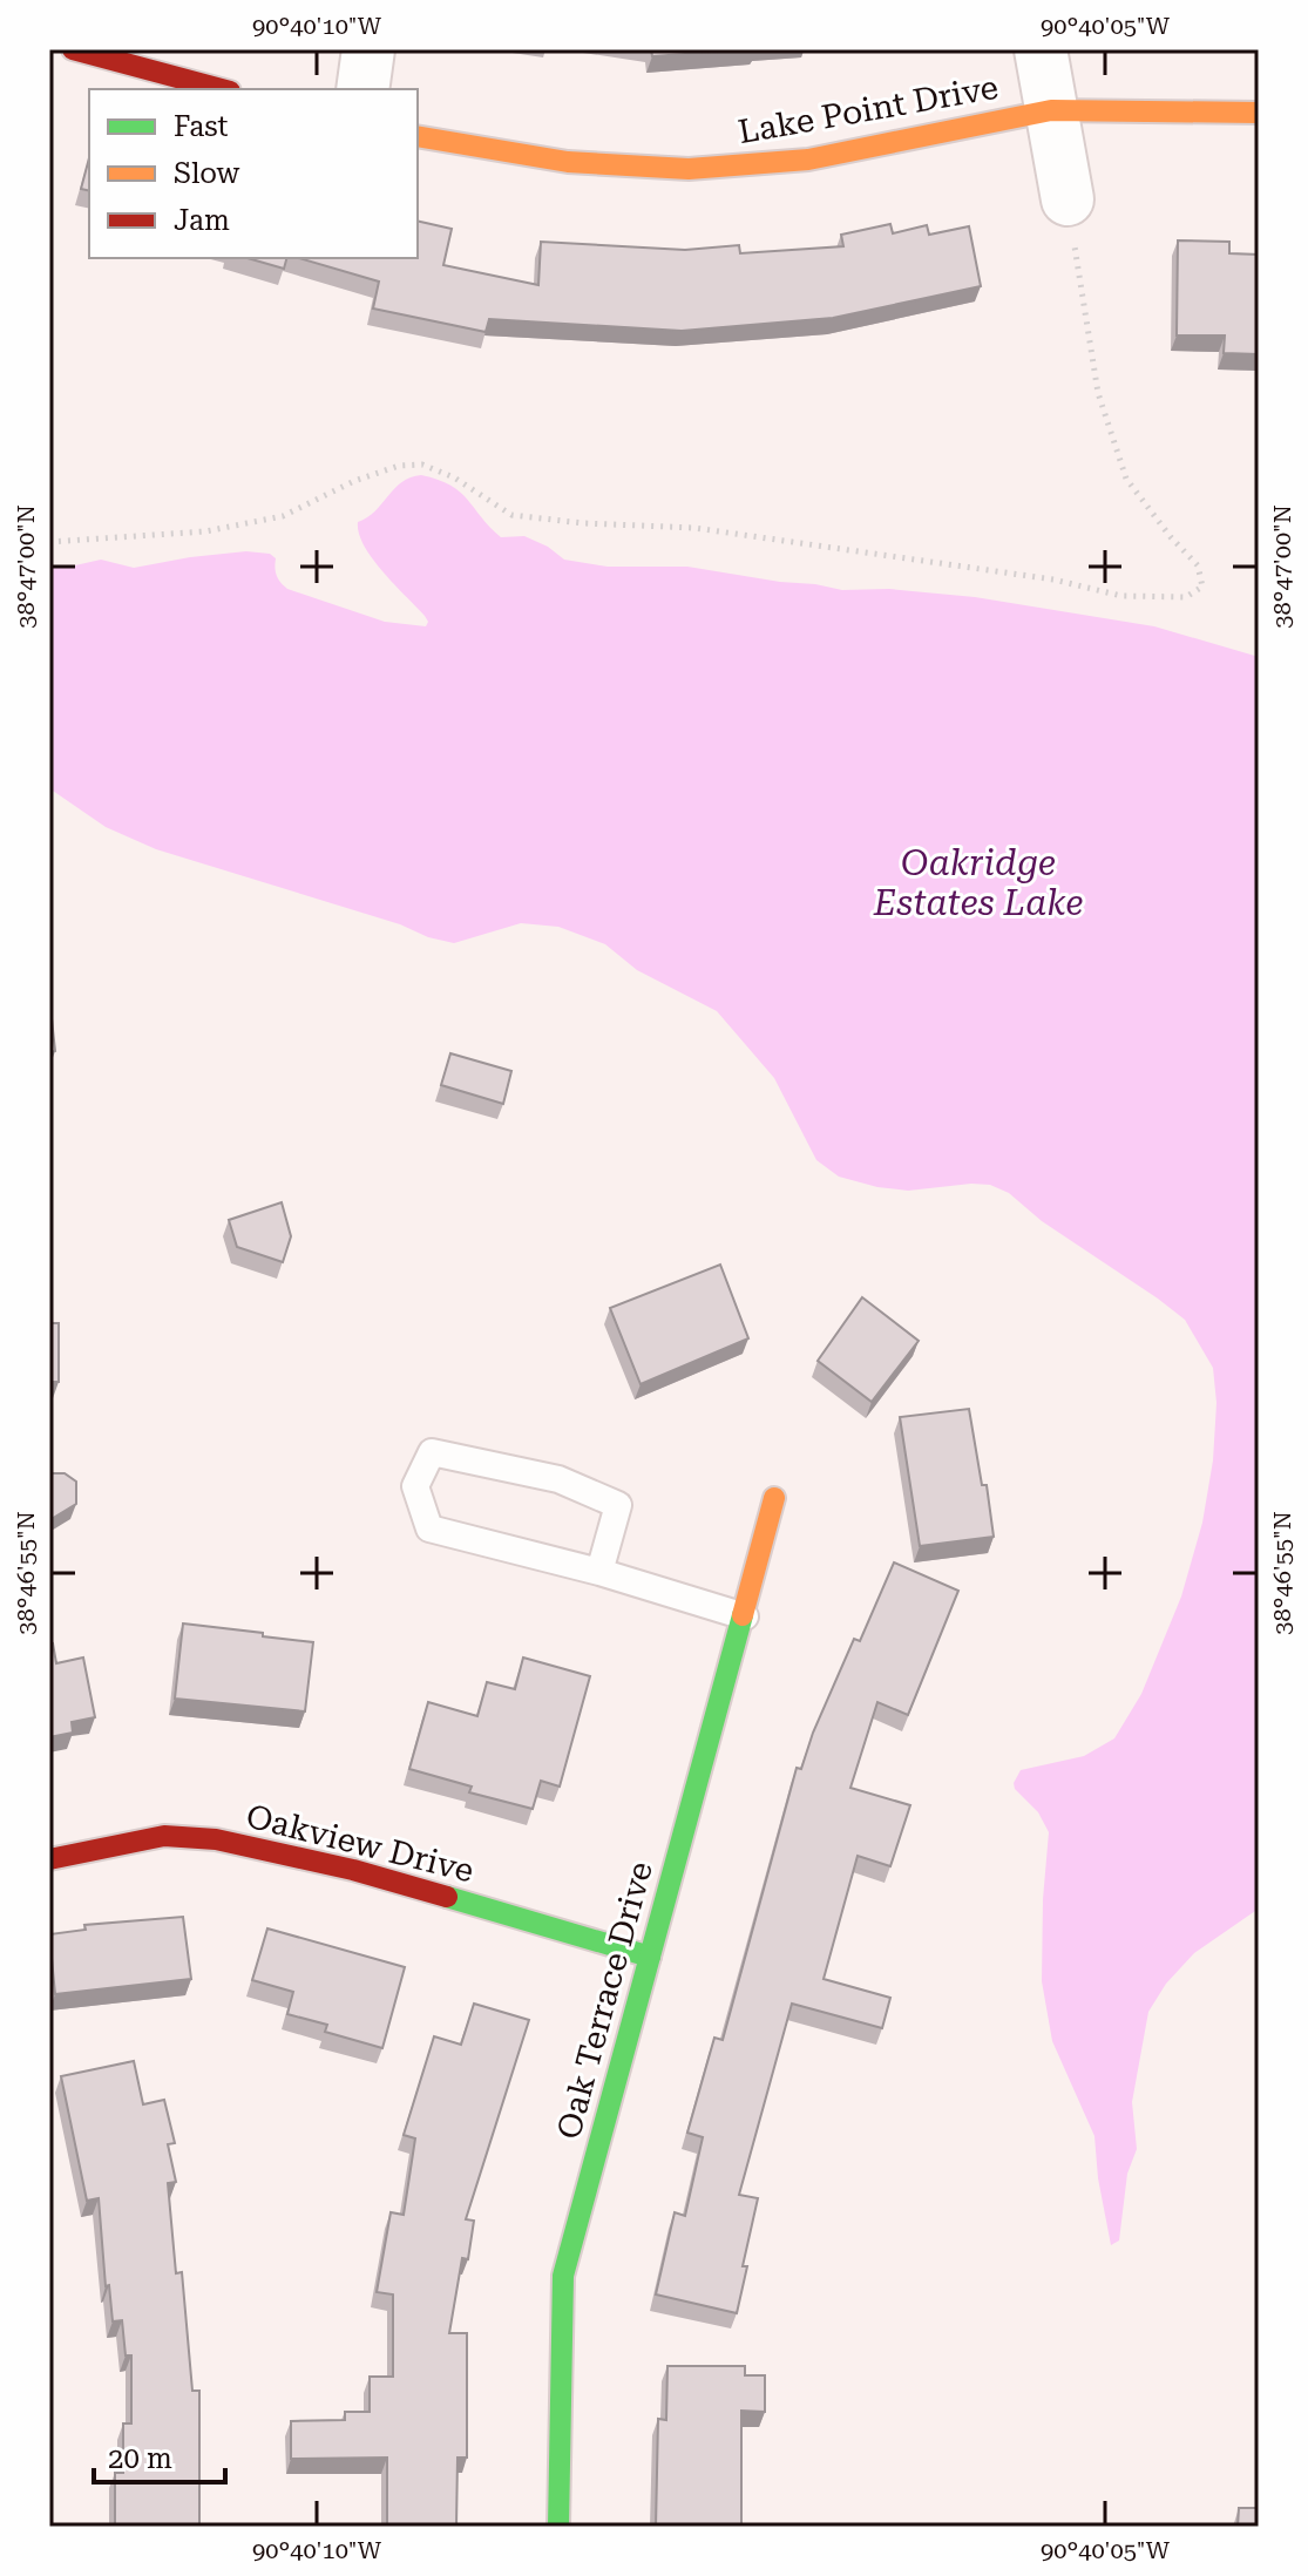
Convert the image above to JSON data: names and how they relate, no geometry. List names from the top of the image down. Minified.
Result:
{"streets":{"street":["Lake Point Drive","Oakview Drive","Oak Terrace Drive"]},"crossings":[["Oakview Drive","Oak Terrace Drive"]],"water":["Oakridge Estates Lake"],"legend":["Fast","Slow","Jam"],"scale_bar":"20 m","coordinates":["90°40'10\"W","90°40'05\"W","38°47'00\"N","38°46'55\"N"]}
